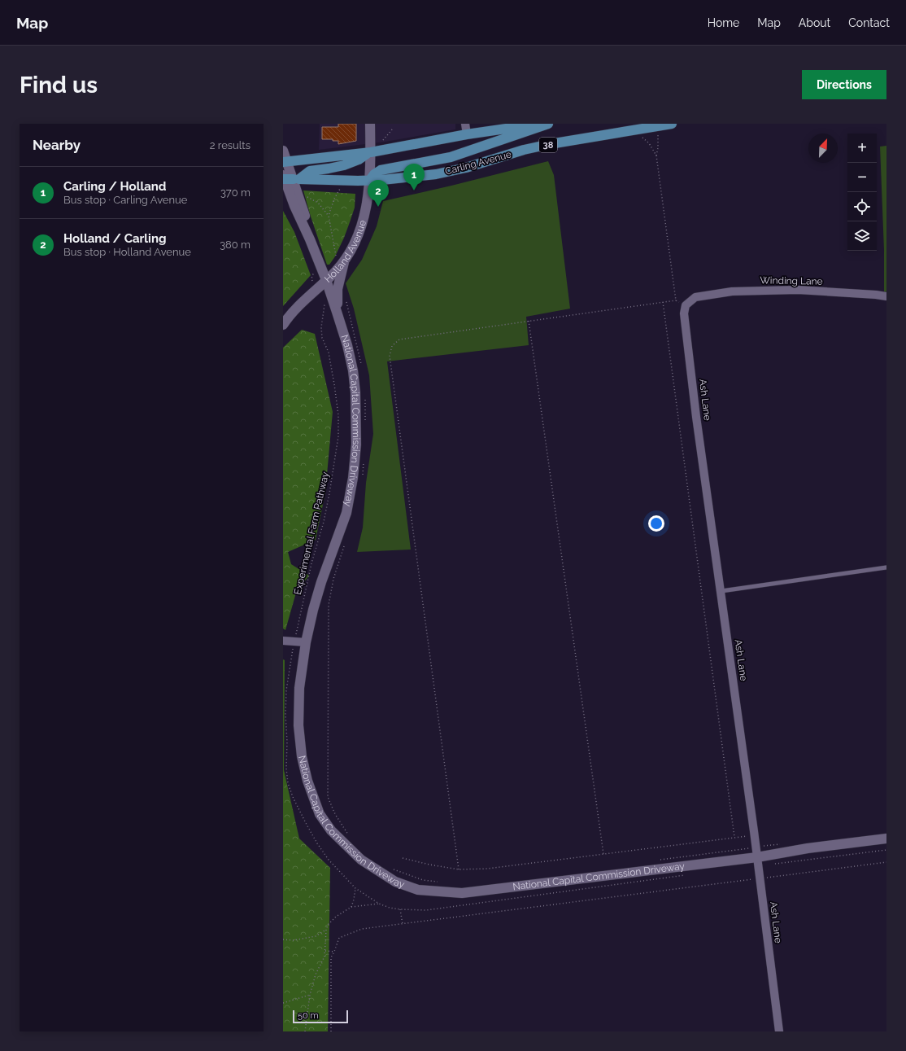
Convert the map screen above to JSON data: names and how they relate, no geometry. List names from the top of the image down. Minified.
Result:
{"streets":{"main road":["38","Carling Avenue"],"street":["Holland Avenue","Winding Lane","Ash Lane","National Capital Commission Driveway"],"path":["Experimental Farm Pathway"]},"crossings":[["38","Holland Avenue"],["38","National Capital Commission Driveway"],["Carling Avenue","Holland Avenue"],["Carling Avenue","National Capital Commission Driveway"],["Holland Avenue","National Capital Commission Driveway"],["Winding Lane","Ash Lane"],["Ash Lane","National Capital Commission Driveway"]],"scale_bar":"50 m","north":"top right","page":{"header":"Map","nav":["Home","Map","About","Contact"],"buttons":"Directions","title":"Find us","heading":["Nearby","2 results"],"map_buttons":["+","−"],"pins":["1","2"],"list":[{"mark":"1","name":"Carling / Holland","note":"Bus stop · Carling Avenue","value":"370 m"},{"mark":"2","name":"Holland / Carling","note":"Bus stop · Holland Avenue","value":"380 m"}],"scale":"50 m"}}
